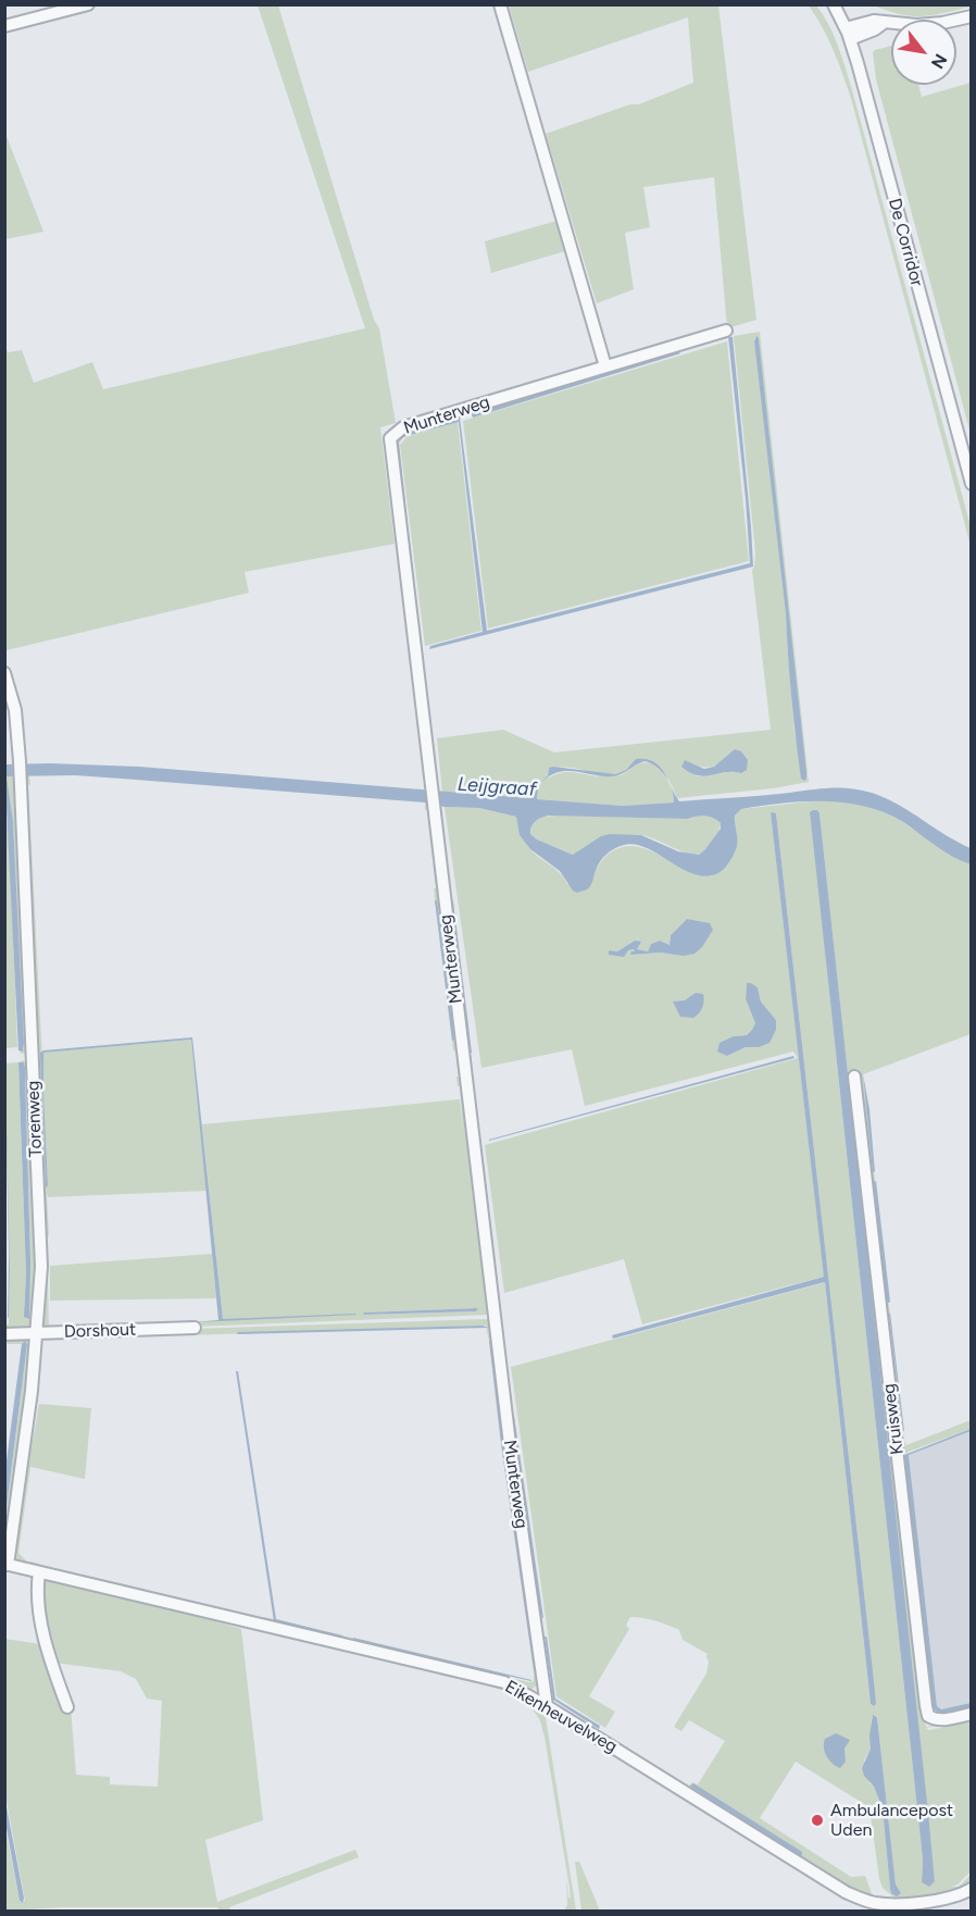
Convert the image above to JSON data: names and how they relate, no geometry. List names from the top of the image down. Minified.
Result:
{"streets":{"street":["De Corridor","Munterweg","Torenweg","Dorshout","Kruisweg","Eikenheuvelweg"]},"crossings":[["Munterweg","Eikenheuvelweg"],["Torenweg","Dorshout"],["Torenweg","Eikenheuvelweg"]],"water":["Leijgraaf"],"places":["Ambulancepost Uden"],"north":"bottom right"}
